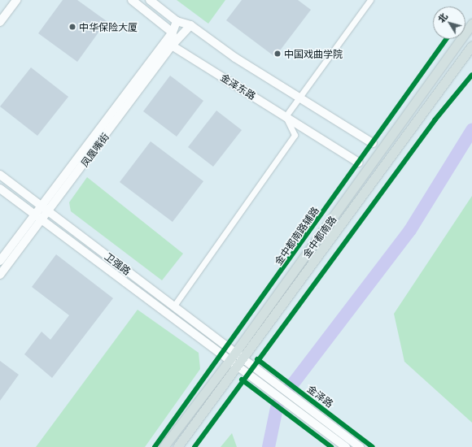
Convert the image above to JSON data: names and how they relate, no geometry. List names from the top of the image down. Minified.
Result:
{"streets":{"main road":["金中都南路"],"street":["金泽东路","凤凰嘴街","卫强路","金泽路"],"cycle path":["金中都南路辅路"]},"crossings":[["金泽东路","凤凰嘴街"],["凤凰嘴街","卫强路"],["金中都南路","卫强路"],["金中都南路","金泽路"],["卫强路","金泽路"]],"places":["中华保险大厦","中国戏曲学院"],"north":"top left"}
